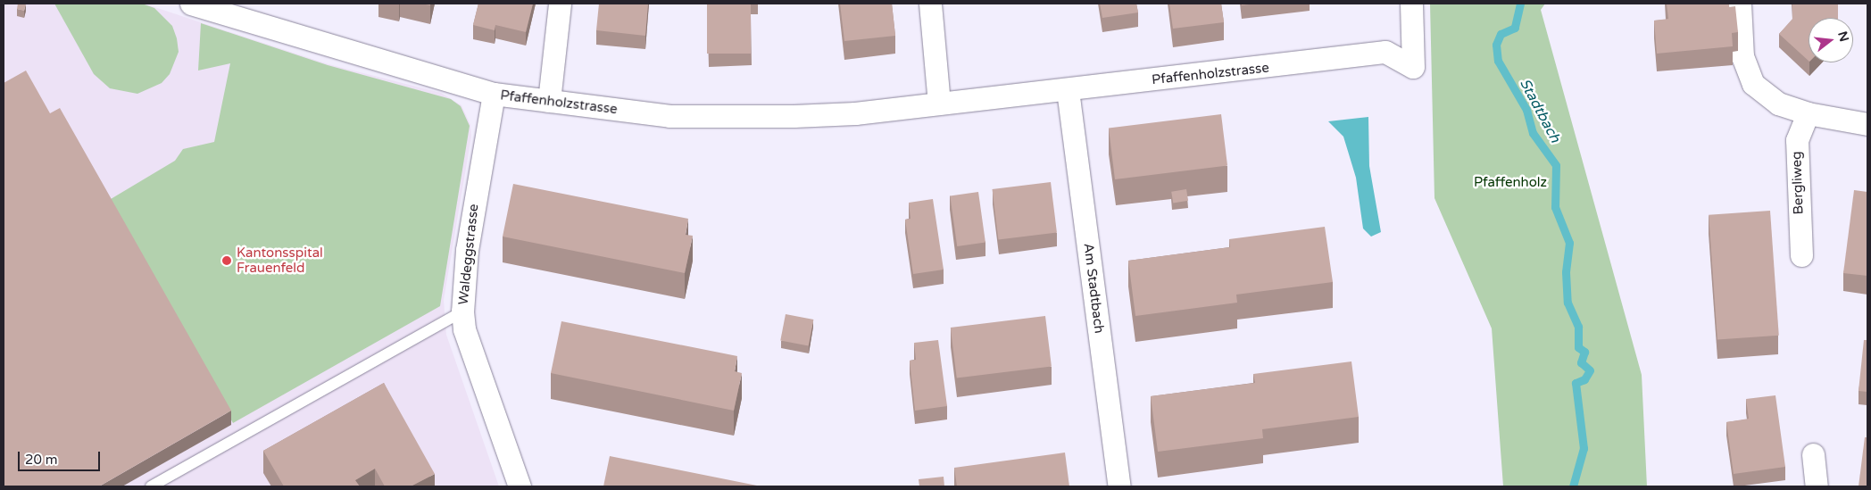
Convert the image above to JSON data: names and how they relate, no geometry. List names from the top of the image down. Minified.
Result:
{"streets":{"street":["Pfaffenholzstrasse","Bergliweg","Waldeggstrasse","Am Stadtbach"]},"crossings":[["Pfaffenholzstrasse","Waldeggstrasse"],["Pfaffenholzstrasse","Am Stadtbach"]],"water":["Stadtbach"],"parks":["Pfaffenholz"],"places":["Kantonsspital Frauenfeld"],"scale_bar":"20 m","north":"right"}
